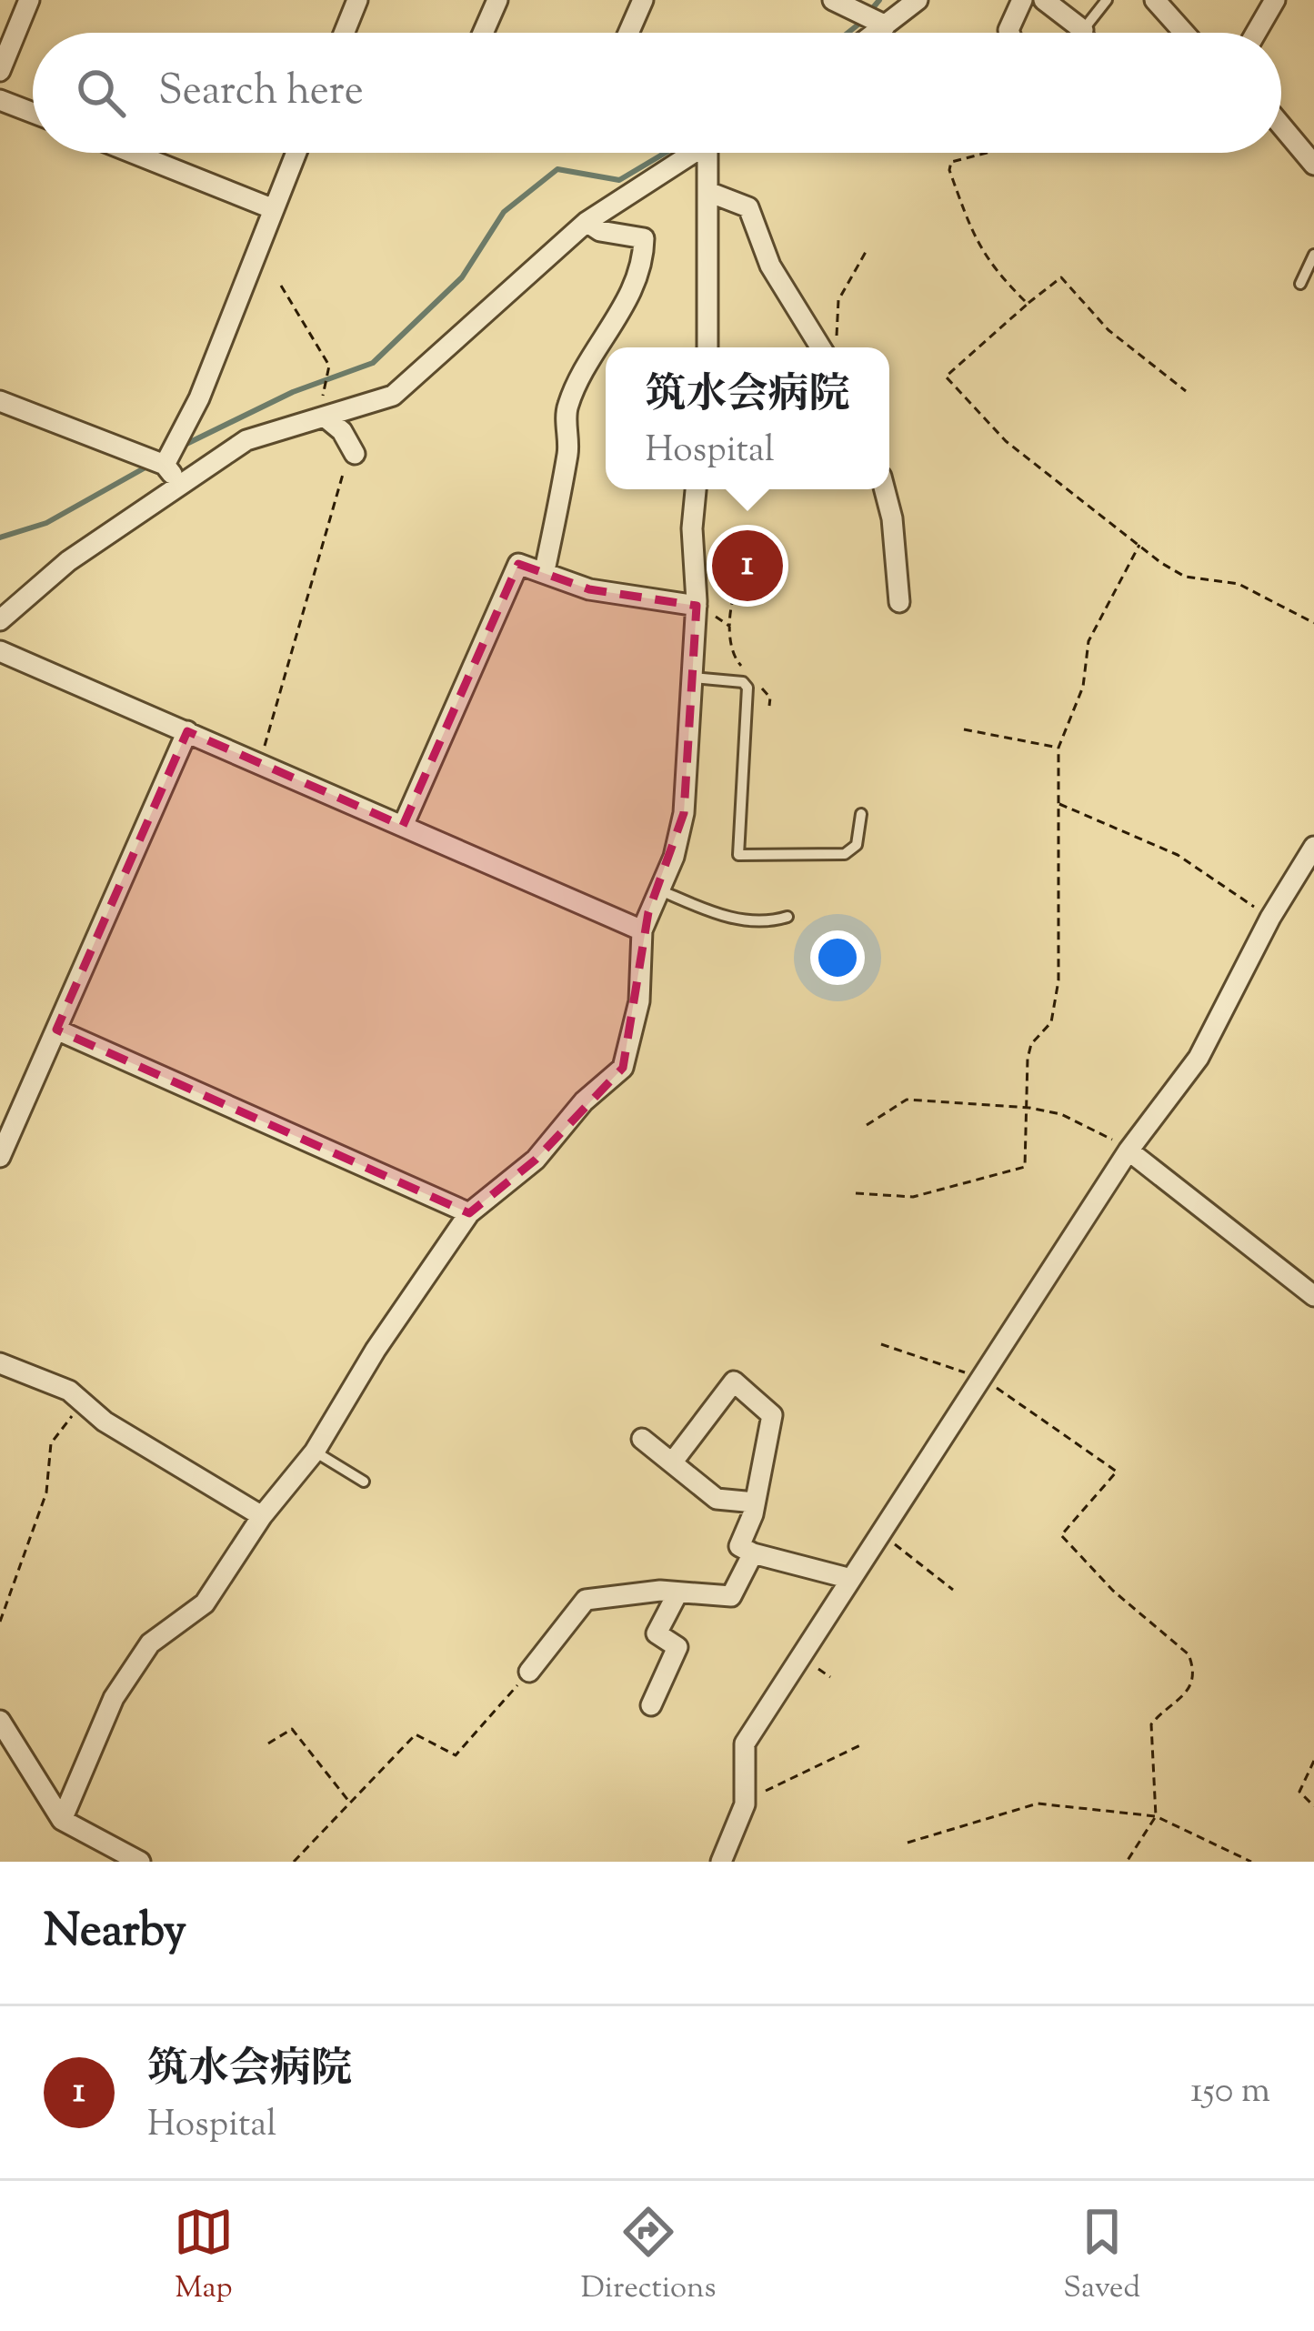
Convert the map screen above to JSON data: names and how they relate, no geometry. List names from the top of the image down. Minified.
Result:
{"page":{"search":"Search here","popup":["筑水会病院","Hospital"],"pins":"1","heading":"Nearby","list":[{"mark":"1","name":"筑水会病院","note":"Hospital","value":"150 m"}],"nav":["Map","Directions","Saved"]}}
